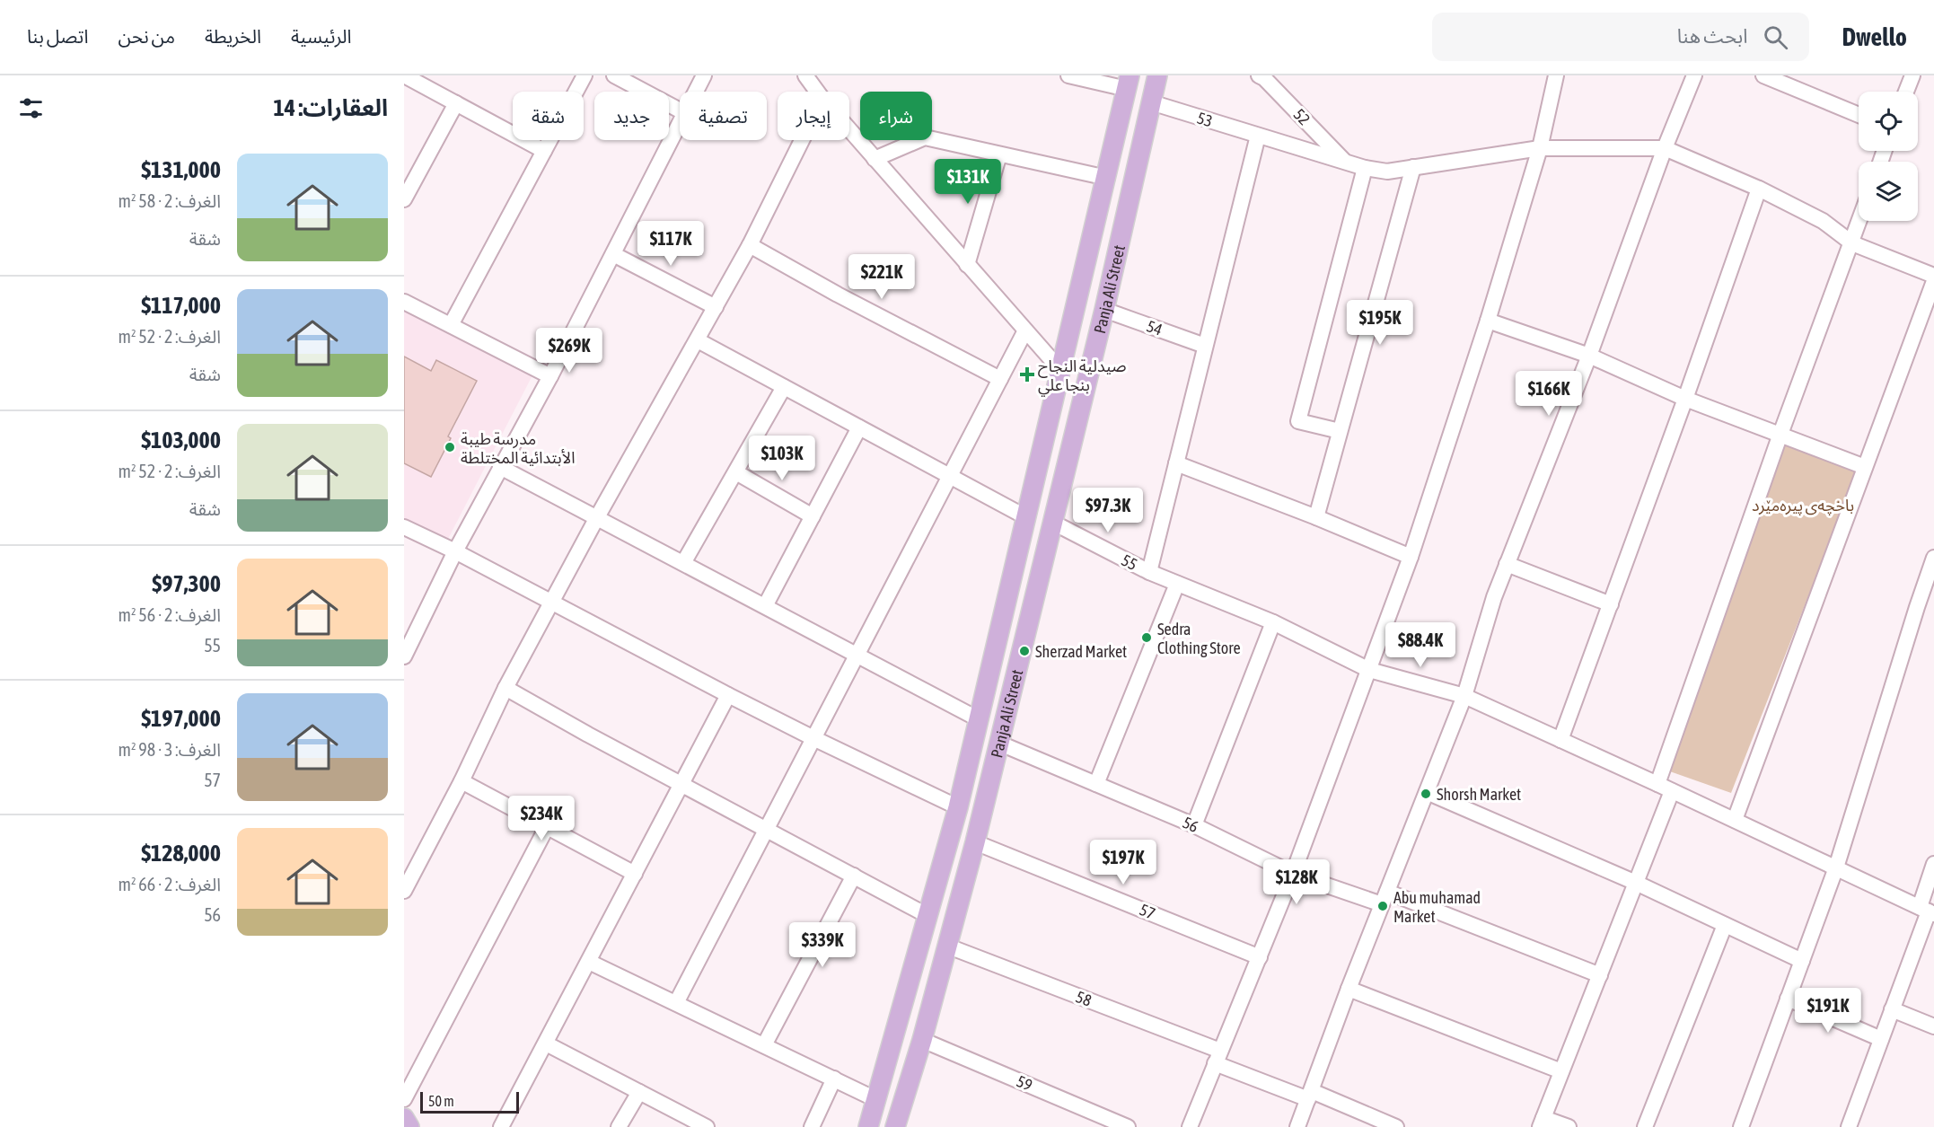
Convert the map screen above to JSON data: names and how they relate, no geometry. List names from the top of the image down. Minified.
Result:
{"streets":{"main road":["Panja Ali Street"],"street":["52","53","54","55","56","57","58","59"]},"crossings":[["52","53"],["53","Panja Ali Street"],["Panja Ali Street","54"],["Panja Ali Street","55"],["Panja Ali Street","56"],["Panja Ali Street","57"],["Panja Ali Street","58"],["Panja Ali Street","59"]],"parks":["باخچەی پیرەمێرد"],"places":{"health":["صيدلية النجاح بنجا علي"],"other":["مدرسة طيبة الأبتدائية المختلطة","Sedra Clothing Store","Sherzad Market","Shorsh Market","Abu muhamad Market"]},"scale_bar":"50 m","page":{"header":"Dwello","search":"ابحث هنا","nav":["الرئيسية","الخريطة","من نحن","اتصل بنا"],"heading":"العقارات: 14","chip":["شراء","إيجار","تصفية","جديد","شقة"],"list":[{"name":"$131,000","note":"الغرف: 2 · 58 m² · شقة"},{"name":"$117,000","note":"الغرف: 2 · 52 m² · شقة"},{"name":"$103,000","note":"الغرف: 2 · 52 m² · شقة"},{"name":"$97,300","note":"الغرف: 2 · 56 m² · 55"},{"name":"$197,000","note":"الغرف: 3 · 98 m² · 57"},{"name":"$128,000","note":"الغرف: 2 · 66 m² · 56"}],"price":["$131K","$117K","$221K","$195K","$269K","$166K","$103K","$97.3K","$88.4K","$234K","$197K","$128K","$339K","$191K"],"scale":"50 m"}}
